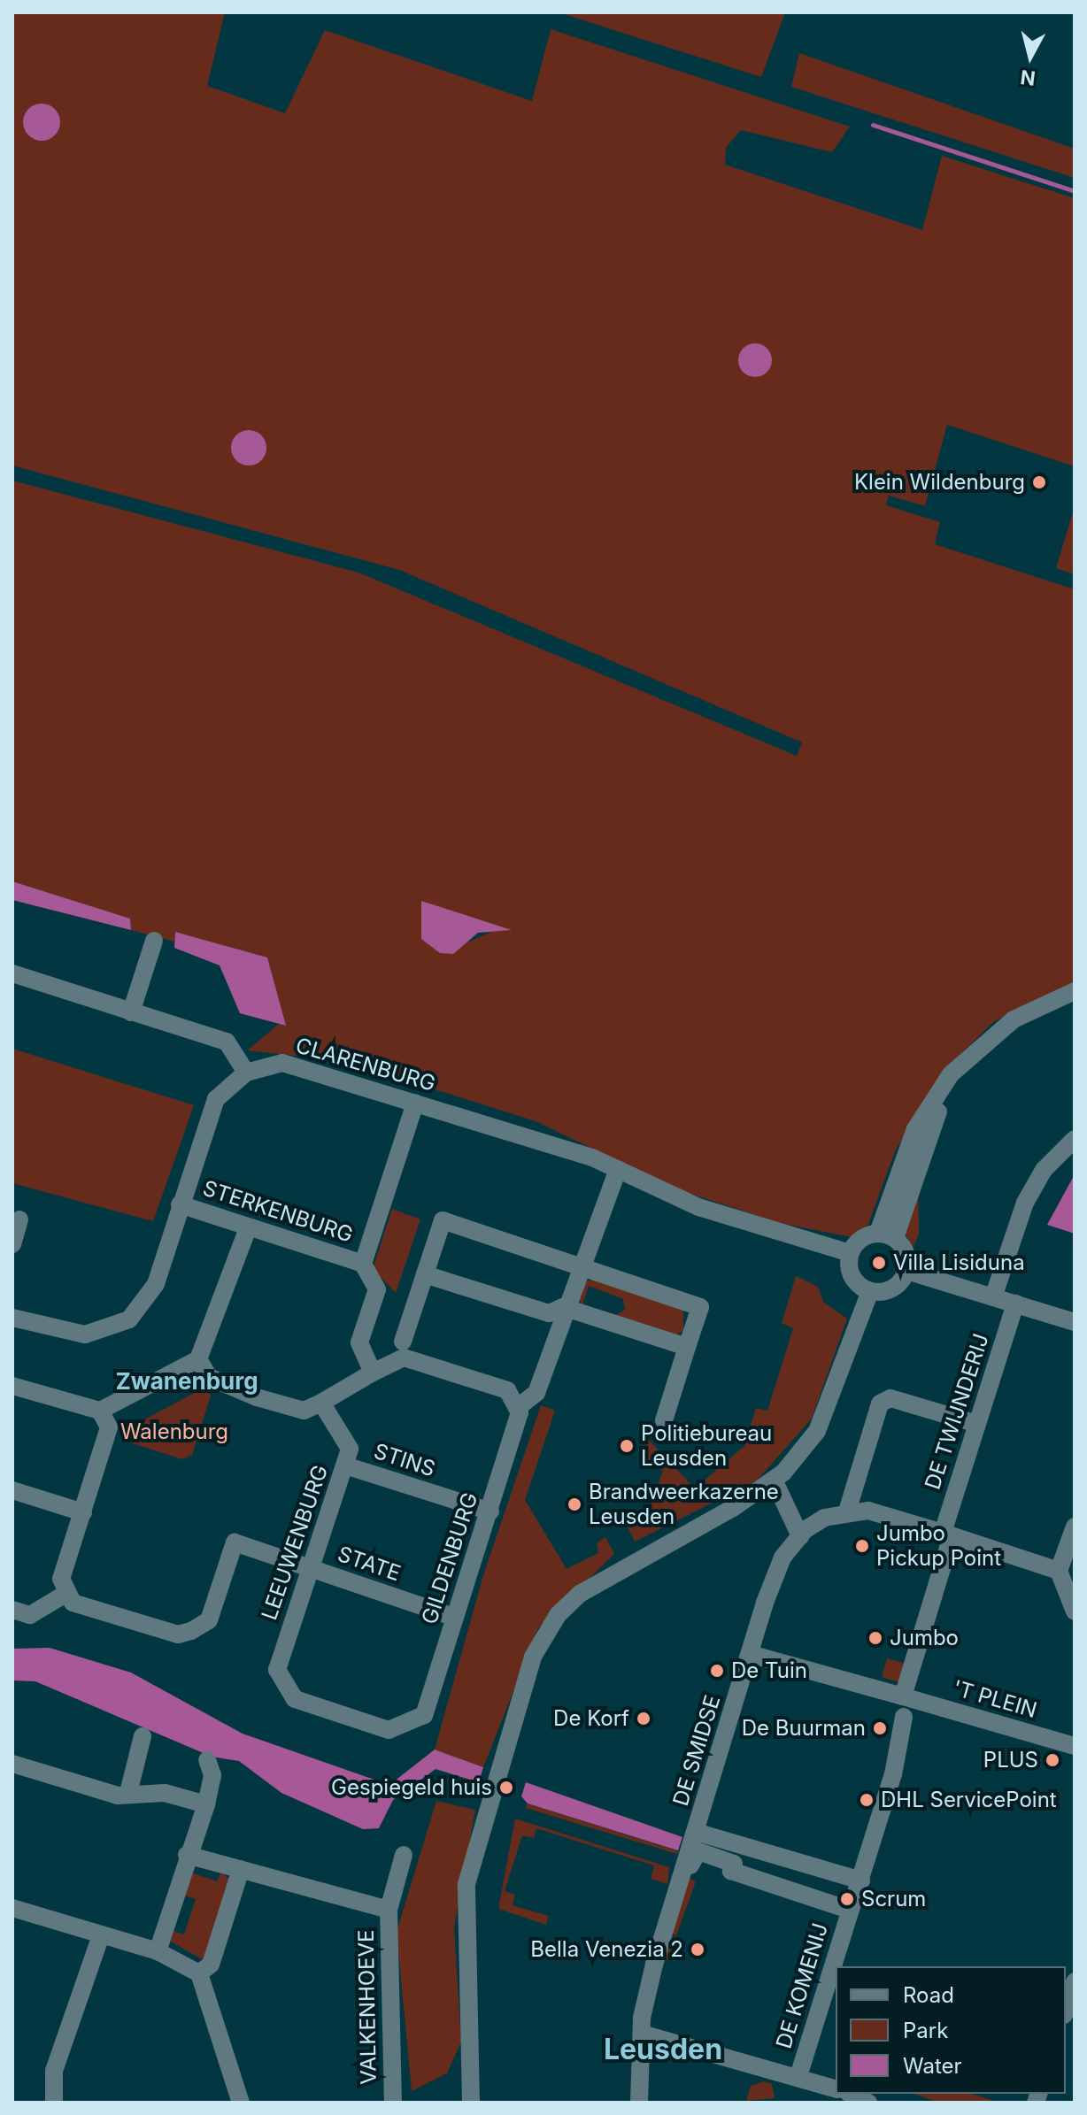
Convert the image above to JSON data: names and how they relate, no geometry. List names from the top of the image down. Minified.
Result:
{"streets":{"street":["CLARENBURG","STERKENBURG","DE TWIJNDERIJ","STINS","LEEUWENBURG","GILDENBURG","STATE","'T PLEIN","DE SMIDSE","DE KOMENIJ","VALKENHOEVE"]},"crossings":[["CLARENBURG","STERKENBURG"],["DE TWIJNDERIJ","DE SMIDSE"],["STINS","LEEUWENBURG"],["STINS","GILDENBURG"],["LEEUWENBURG","GILDENBURG"],["LEEUWENBURG","STATE"],["GILDENBURG","STATE"],["'T PLEIN","DE SMIDSE"]],"districts":["Zwanenburg","Leusden"],"parks":["Walenburg"],"places":["Klein Wildenburg","Villa Lisiduna","Politiebureau Leusden","Brandweerkazerne Leusden","Jumbo Pickup Point","Jumbo","De Tuin","De Korf","De Buurman","PLUS","Gespiegeld huis","DHL ServicePoint","Scrum","Bella Venezia 2"],"legend":["Road","Park","Water"],"north":"bottom"}
